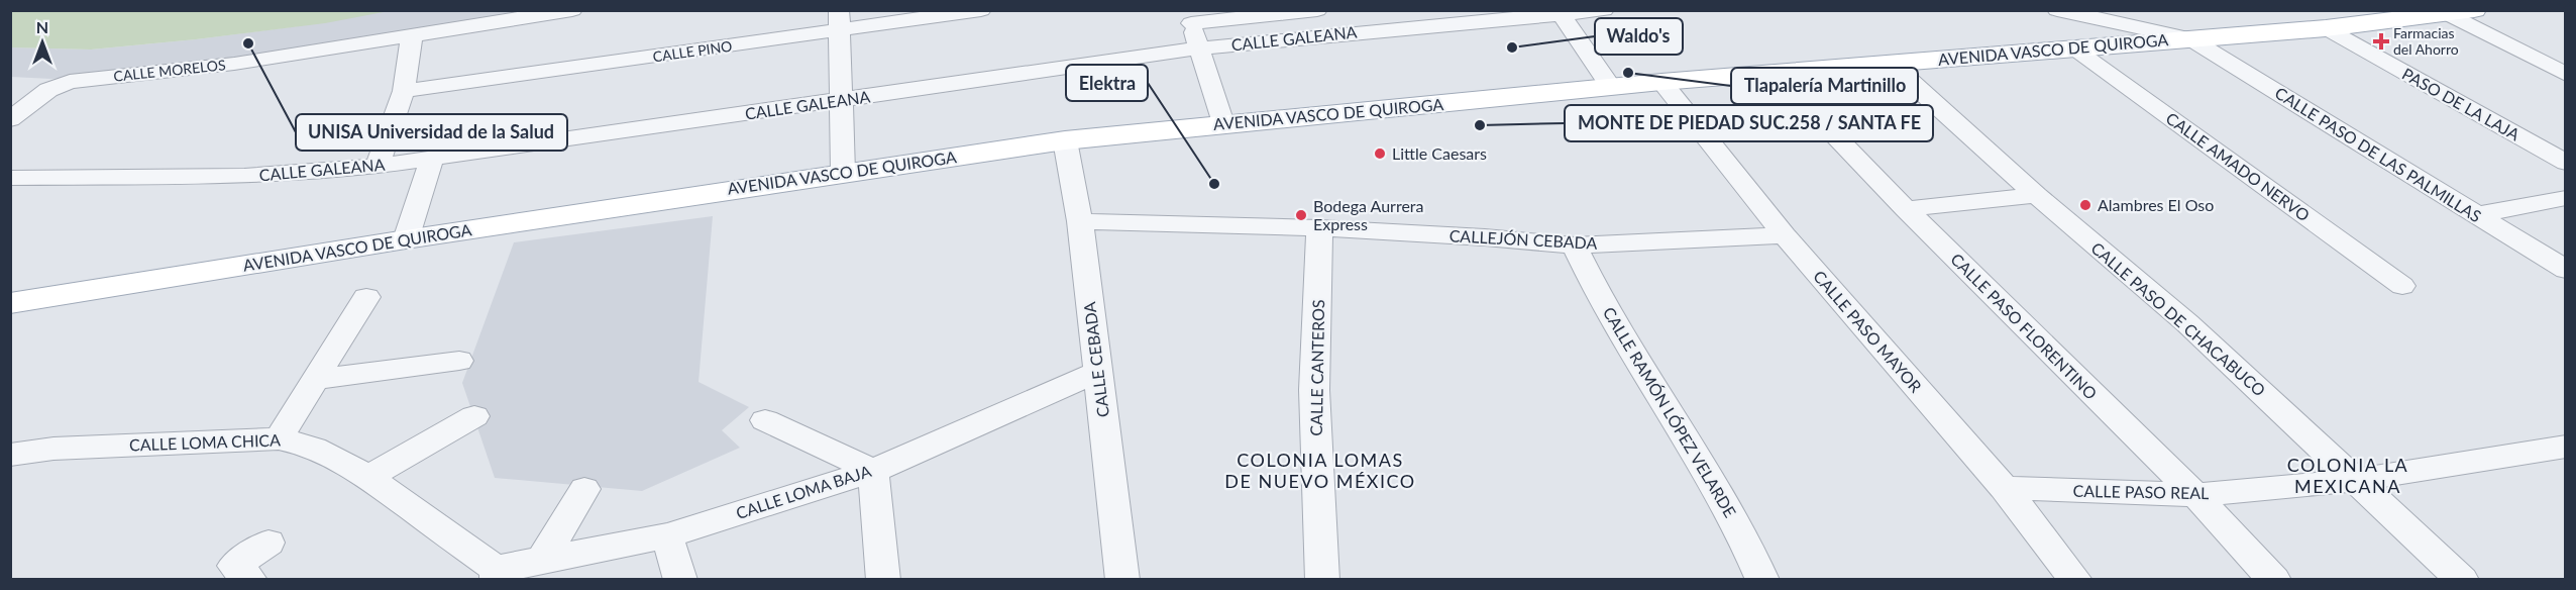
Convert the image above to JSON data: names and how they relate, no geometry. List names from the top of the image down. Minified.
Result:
{"streets":{"main road":["AVENIDA VASCO DE QUIROGA"],"street":["CALLE GALEANA","CALLE PINO","CALLE MORELOS","PASO DE LA LAJA","CALLE PASO DE LAS PALMILLAS","CALLE AMADO NERVO","CALLEJÓN CEBADA","CALLE PASO DE CHACABUCO","CALLE PASO FLORENTINO","CALLE PASO MAYOR","CALLE CEBADA","CALLE CANTEROS","CALLE RAMÓN LÓPEZ VELARDE","CALLE LOMA CHICA","CALLE LOMA BAJA","CALLE PASO REAL"]},"crossings":[["AVENIDA VASCO DE QUIROGA","PASO DE LA LAJA"],["AVENIDA VASCO DE QUIROGA","CALLE PASO DE LAS PALMILLAS"],["AVENIDA VASCO DE QUIROGA","CALLE AMADO NERVO"],["AVENIDA VASCO DE QUIROGA","CALLE PASO DE CHACABUCO"],["AVENIDA VASCO DE QUIROGA","CALLE PASO FLORENTINO"],["AVENIDA VASCO DE QUIROGA","CALLE PASO MAYOR"],["AVENIDA VASCO DE QUIROGA","CALLE CEBADA"],["CALLEJÓN CEBADA","CALLE PASO MAYOR"],["CALLEJÓN CEBADA","CALLE CEBADA"],["CALLEJÓN CEBADA","CALLE CANTEROS"],["CALLEJÓN CEBADA","CALLE RAMÓN LÓPEZ VELARDE"],["CALLE PASO DE CHACABUCO","CALLE PASO REAL"],["CALLE PASO FLORENTINO","CALLE PASO REAL"],["CALLE PASO MAYOR","CALLE PASO REAL"],["CALLE CEBADA","CALLE LOMA BAJA"],["CALLE LOMA CHICA","CALLE LOMA BAJA"]],"districts":["COLONIA LOMAS DE NUEVO MÉXICO","COLONIA LA MEXICANA"],"places":{"health":["Farmacias del Ahorro"],"other":["UNISA Universidad de la Salud","Waldo's","Tlapalería Martinillo","MONTE DE PIEDAD SUC.258 / SANTA FE","Little Caesars","Elektra","Alambres El Oso","Bodega Aurrera Express"]},"north":"top"}
